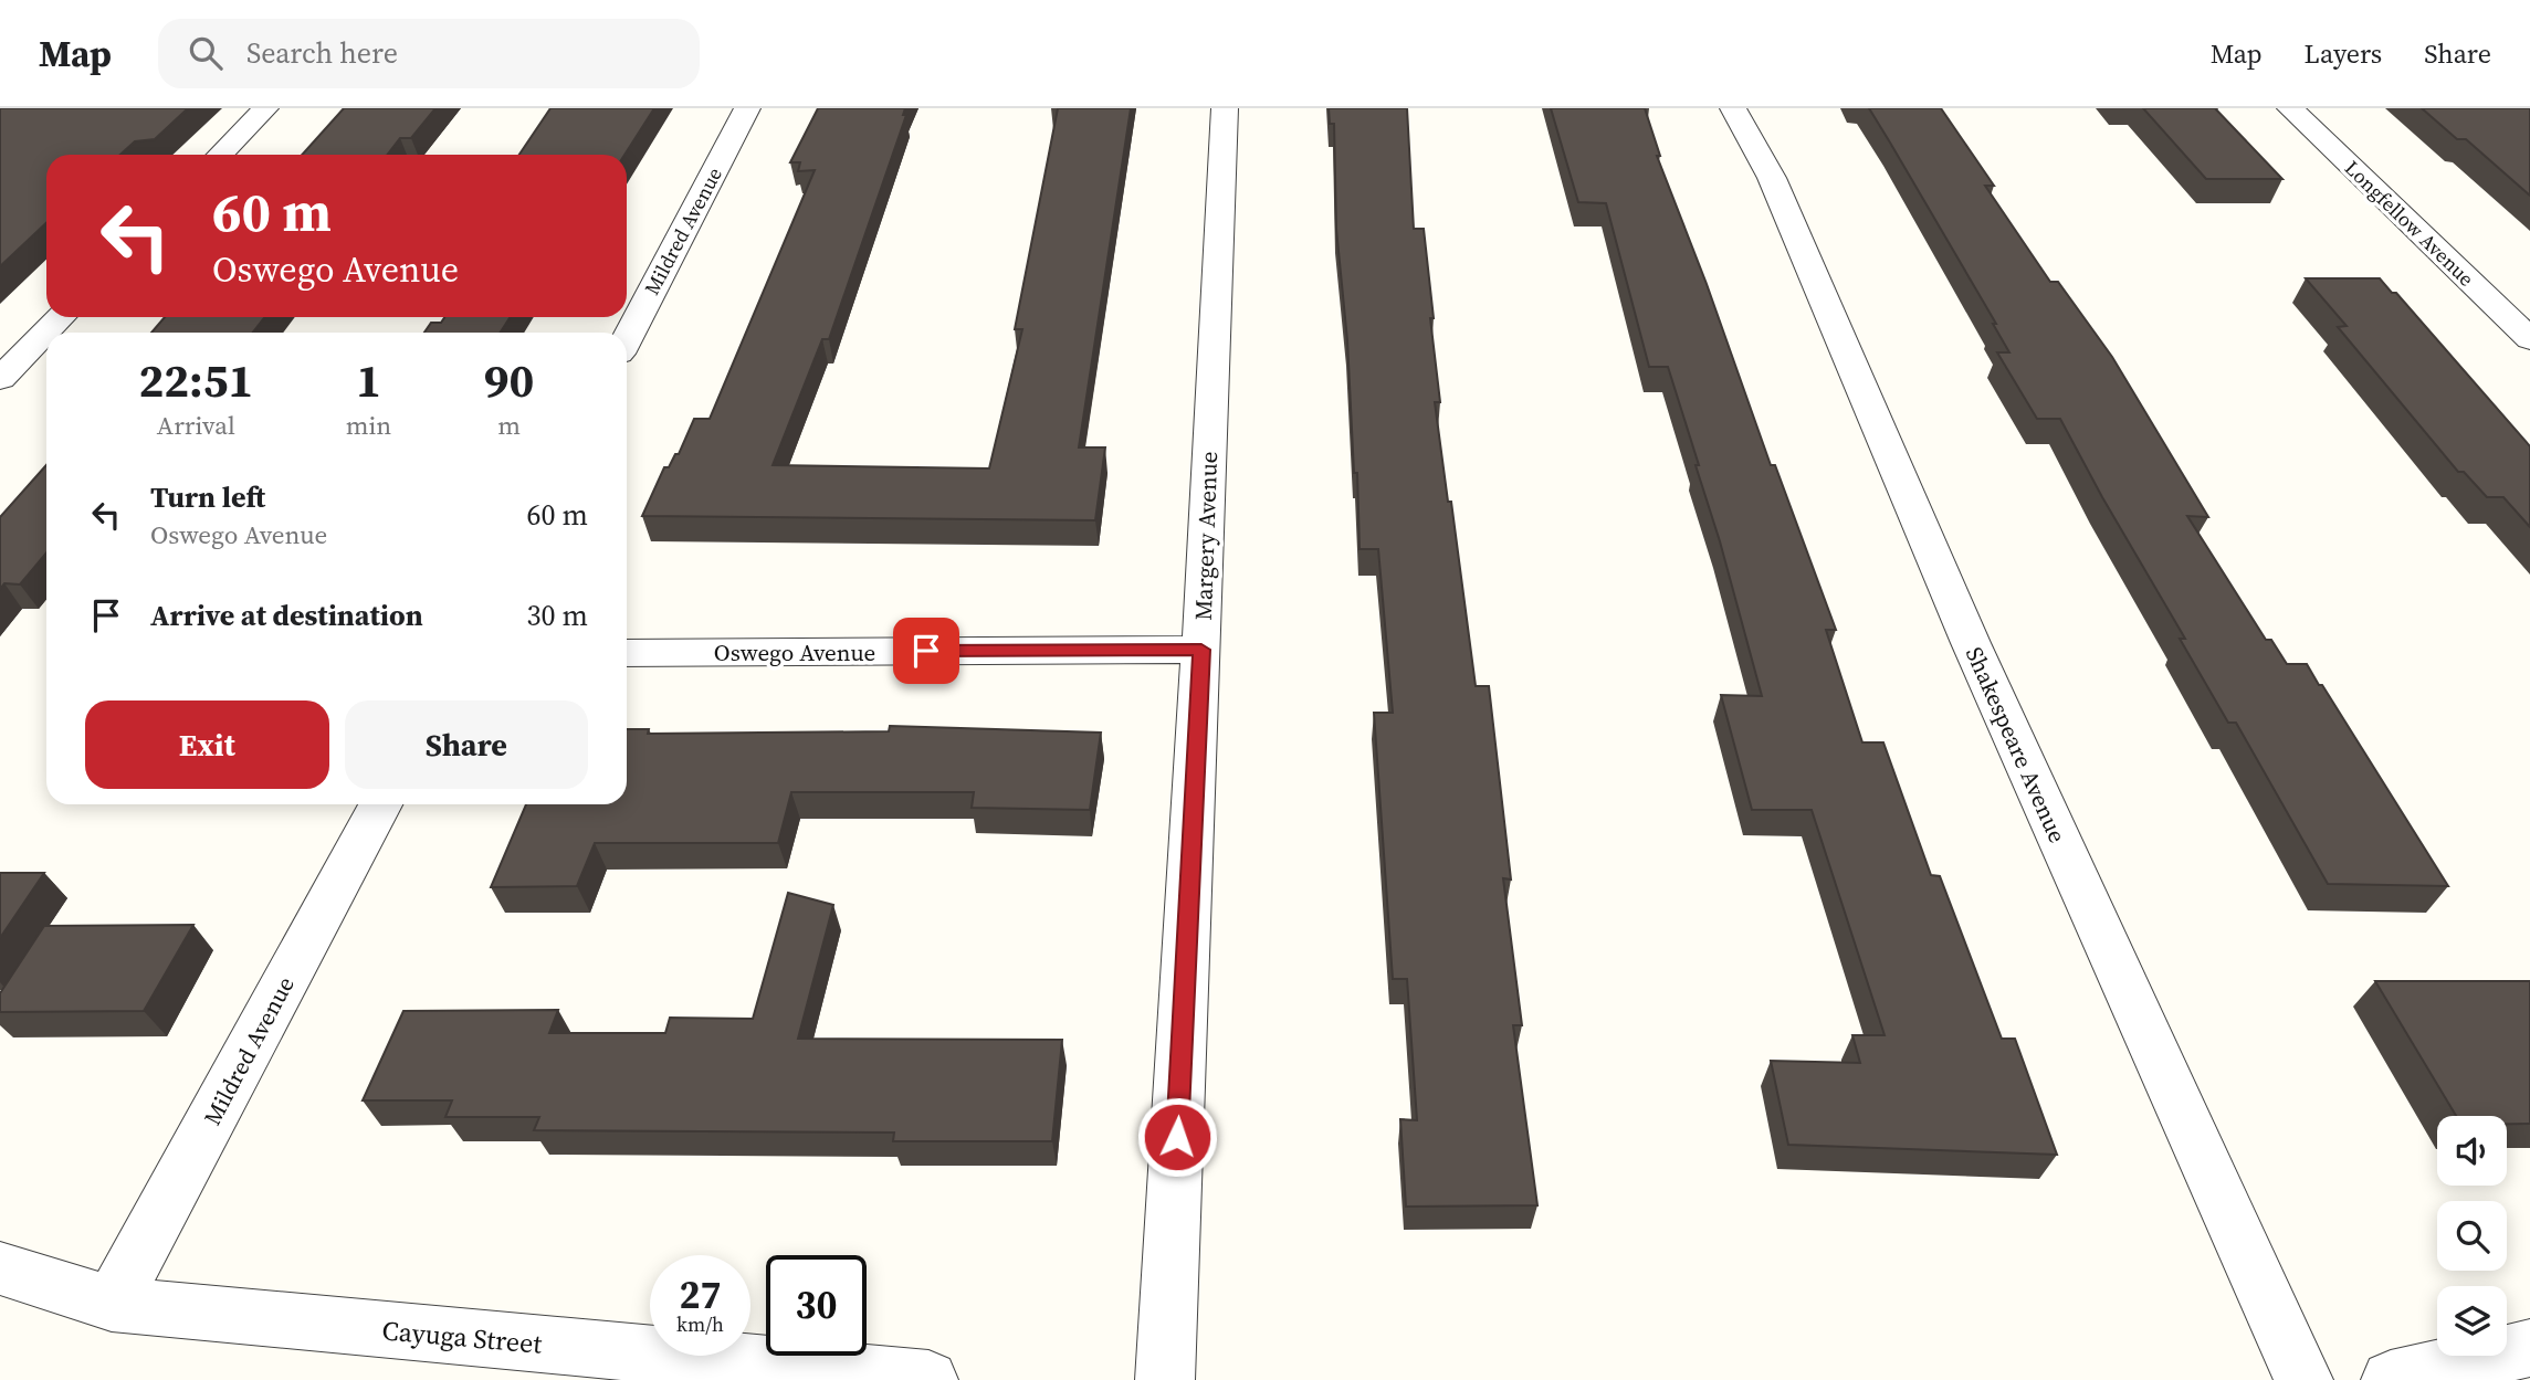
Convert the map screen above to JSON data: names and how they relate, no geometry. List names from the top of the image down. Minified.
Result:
{"streets":{"street":["Longfellow Avenue","Mildred Avenue","Margery Avenue","Oswego Avenue","Shakespeare Avenue","Cayuga Street"]},"crossings":[["Mildred Avenue","Cayuga Street"],["Margery Avenue","Oswego Avenue"]],"page":{"header":"Map","search":"Search here","nav":["Map","Layers","Share"],"turn":["60 m","Oswego Avenue"],"eta":["22:51","Arrival","1","min","90","m"],"list":[{"name":"Turn left","note":"Oswego Avenue","value":"60 m"},{"name":"Arrive at destination","value":"30 m"}],"buttons":["Exit","Share"],"speed":"27 km/h","limit":"30"}}
